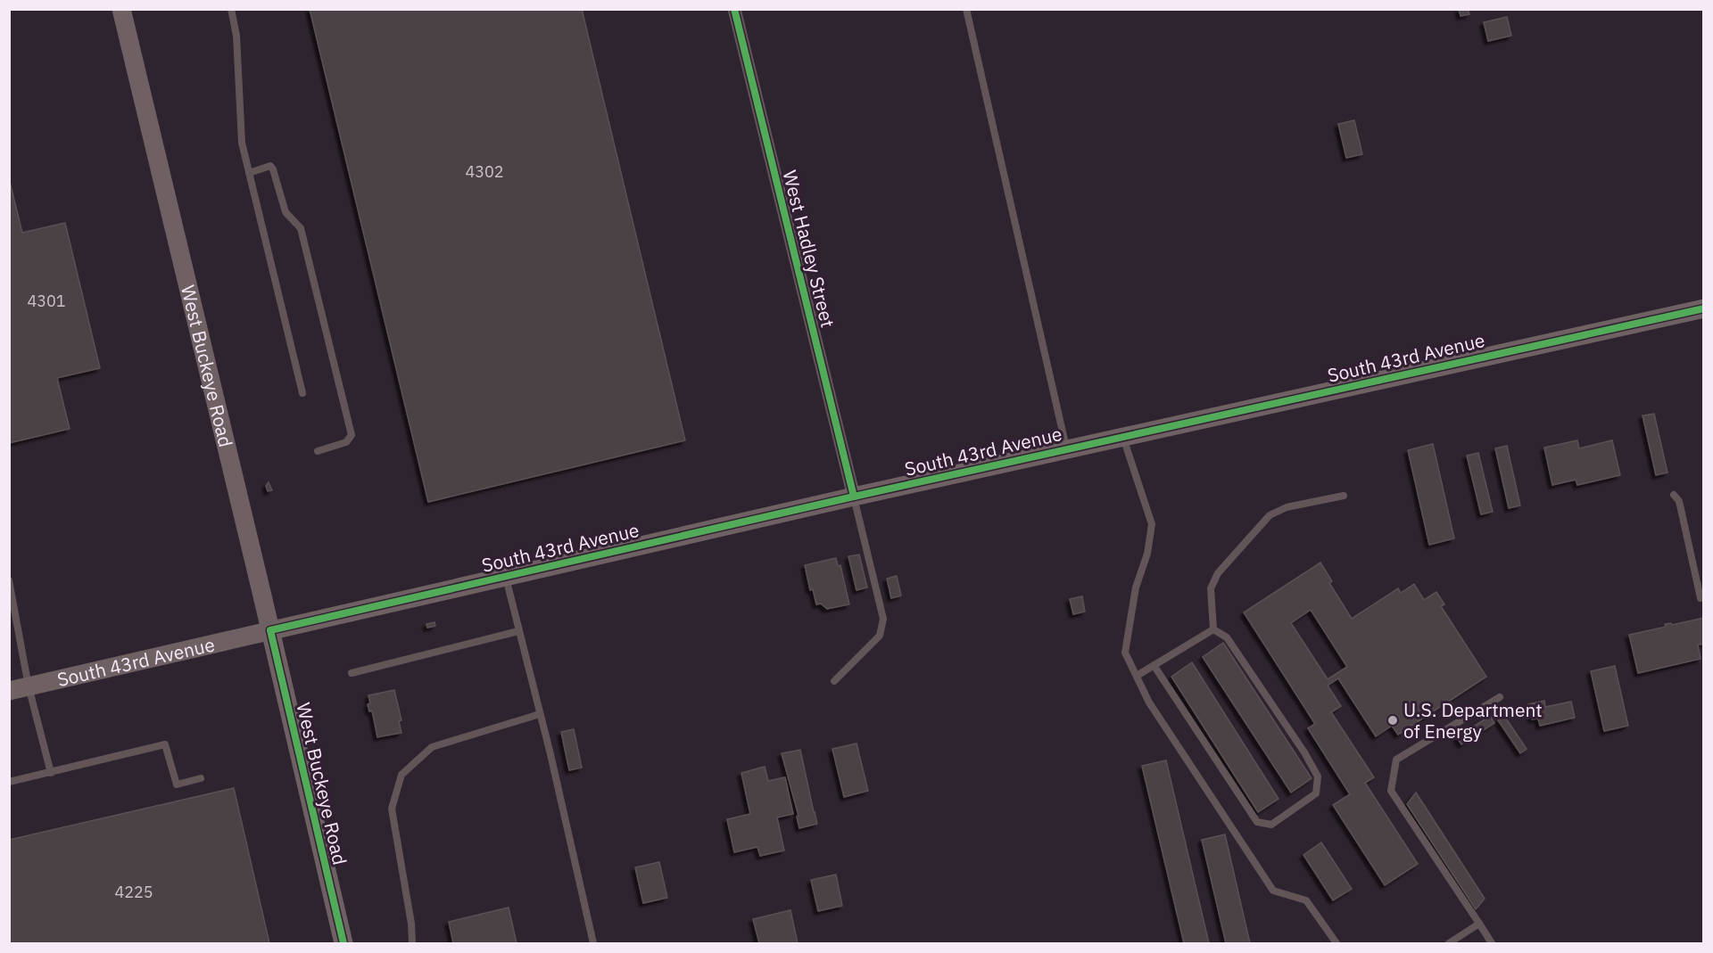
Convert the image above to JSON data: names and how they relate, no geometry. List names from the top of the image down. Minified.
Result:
{"streets":{"main road":["South 43rd Avenue","West Buckeye Road"],"street":["West Hadley Street"]},"crossings":[["West Hadley Street","South 43rd Avenue"],["South 43rd Avenue","West Buckeye Road"]],"places":["U.S. Department of Energy"],"house_numbers":["4302","4301","4225"]}
